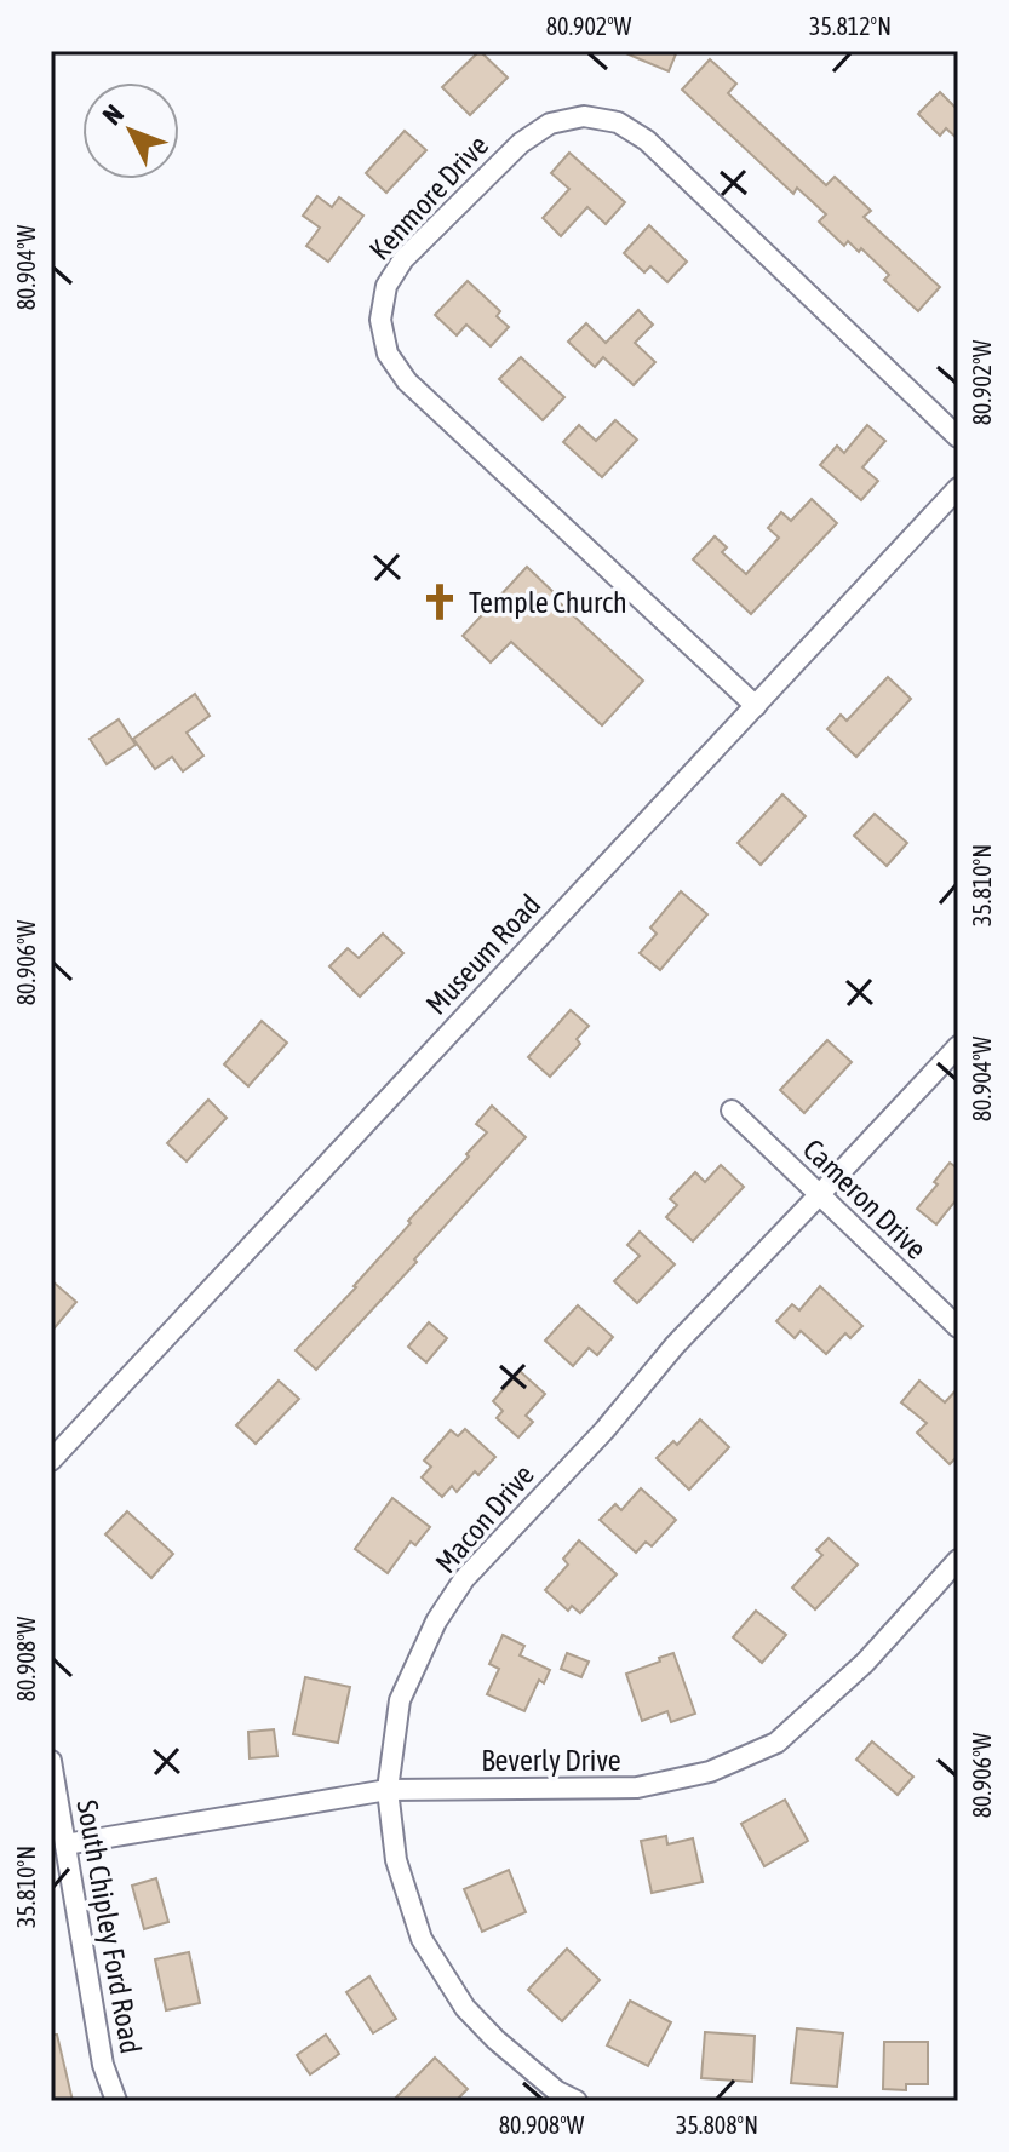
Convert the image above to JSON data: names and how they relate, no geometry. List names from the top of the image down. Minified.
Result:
{"streets":{"street":["Kenmore Drive","Museum Road","Cameron Drive","Macon Drive","Beverly Drive","South Chipley Ford Road"]},"crossings":[["Kenmore Drive","Museum Road"],["Cameron Drive","Macon Drive"],["Macon Drive","Beverly Drive"],["Beverly Drive","South Chipley Ford Road"]],"places":{"church":["Temple Church"]},"north":"top left","coordinates":["80.902°W","35.812°N","80.904°W","35.810°N","80.906°W","80.908°W","35.808°N"]}
